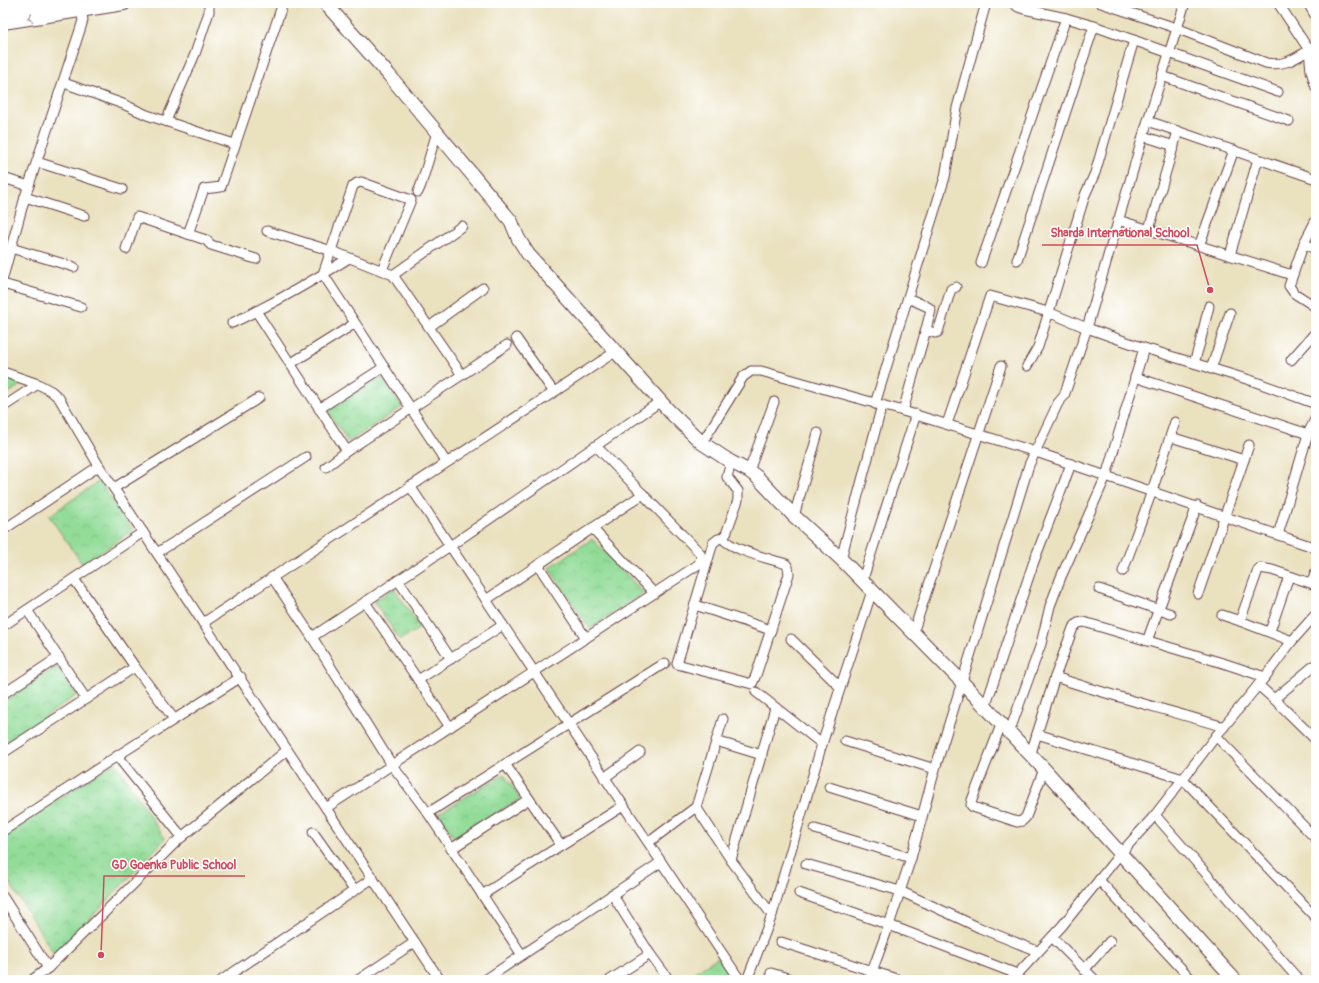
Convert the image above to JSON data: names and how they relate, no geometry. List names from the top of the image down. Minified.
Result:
{"places":["Sharda International School","GD Goenka Public School"]}
